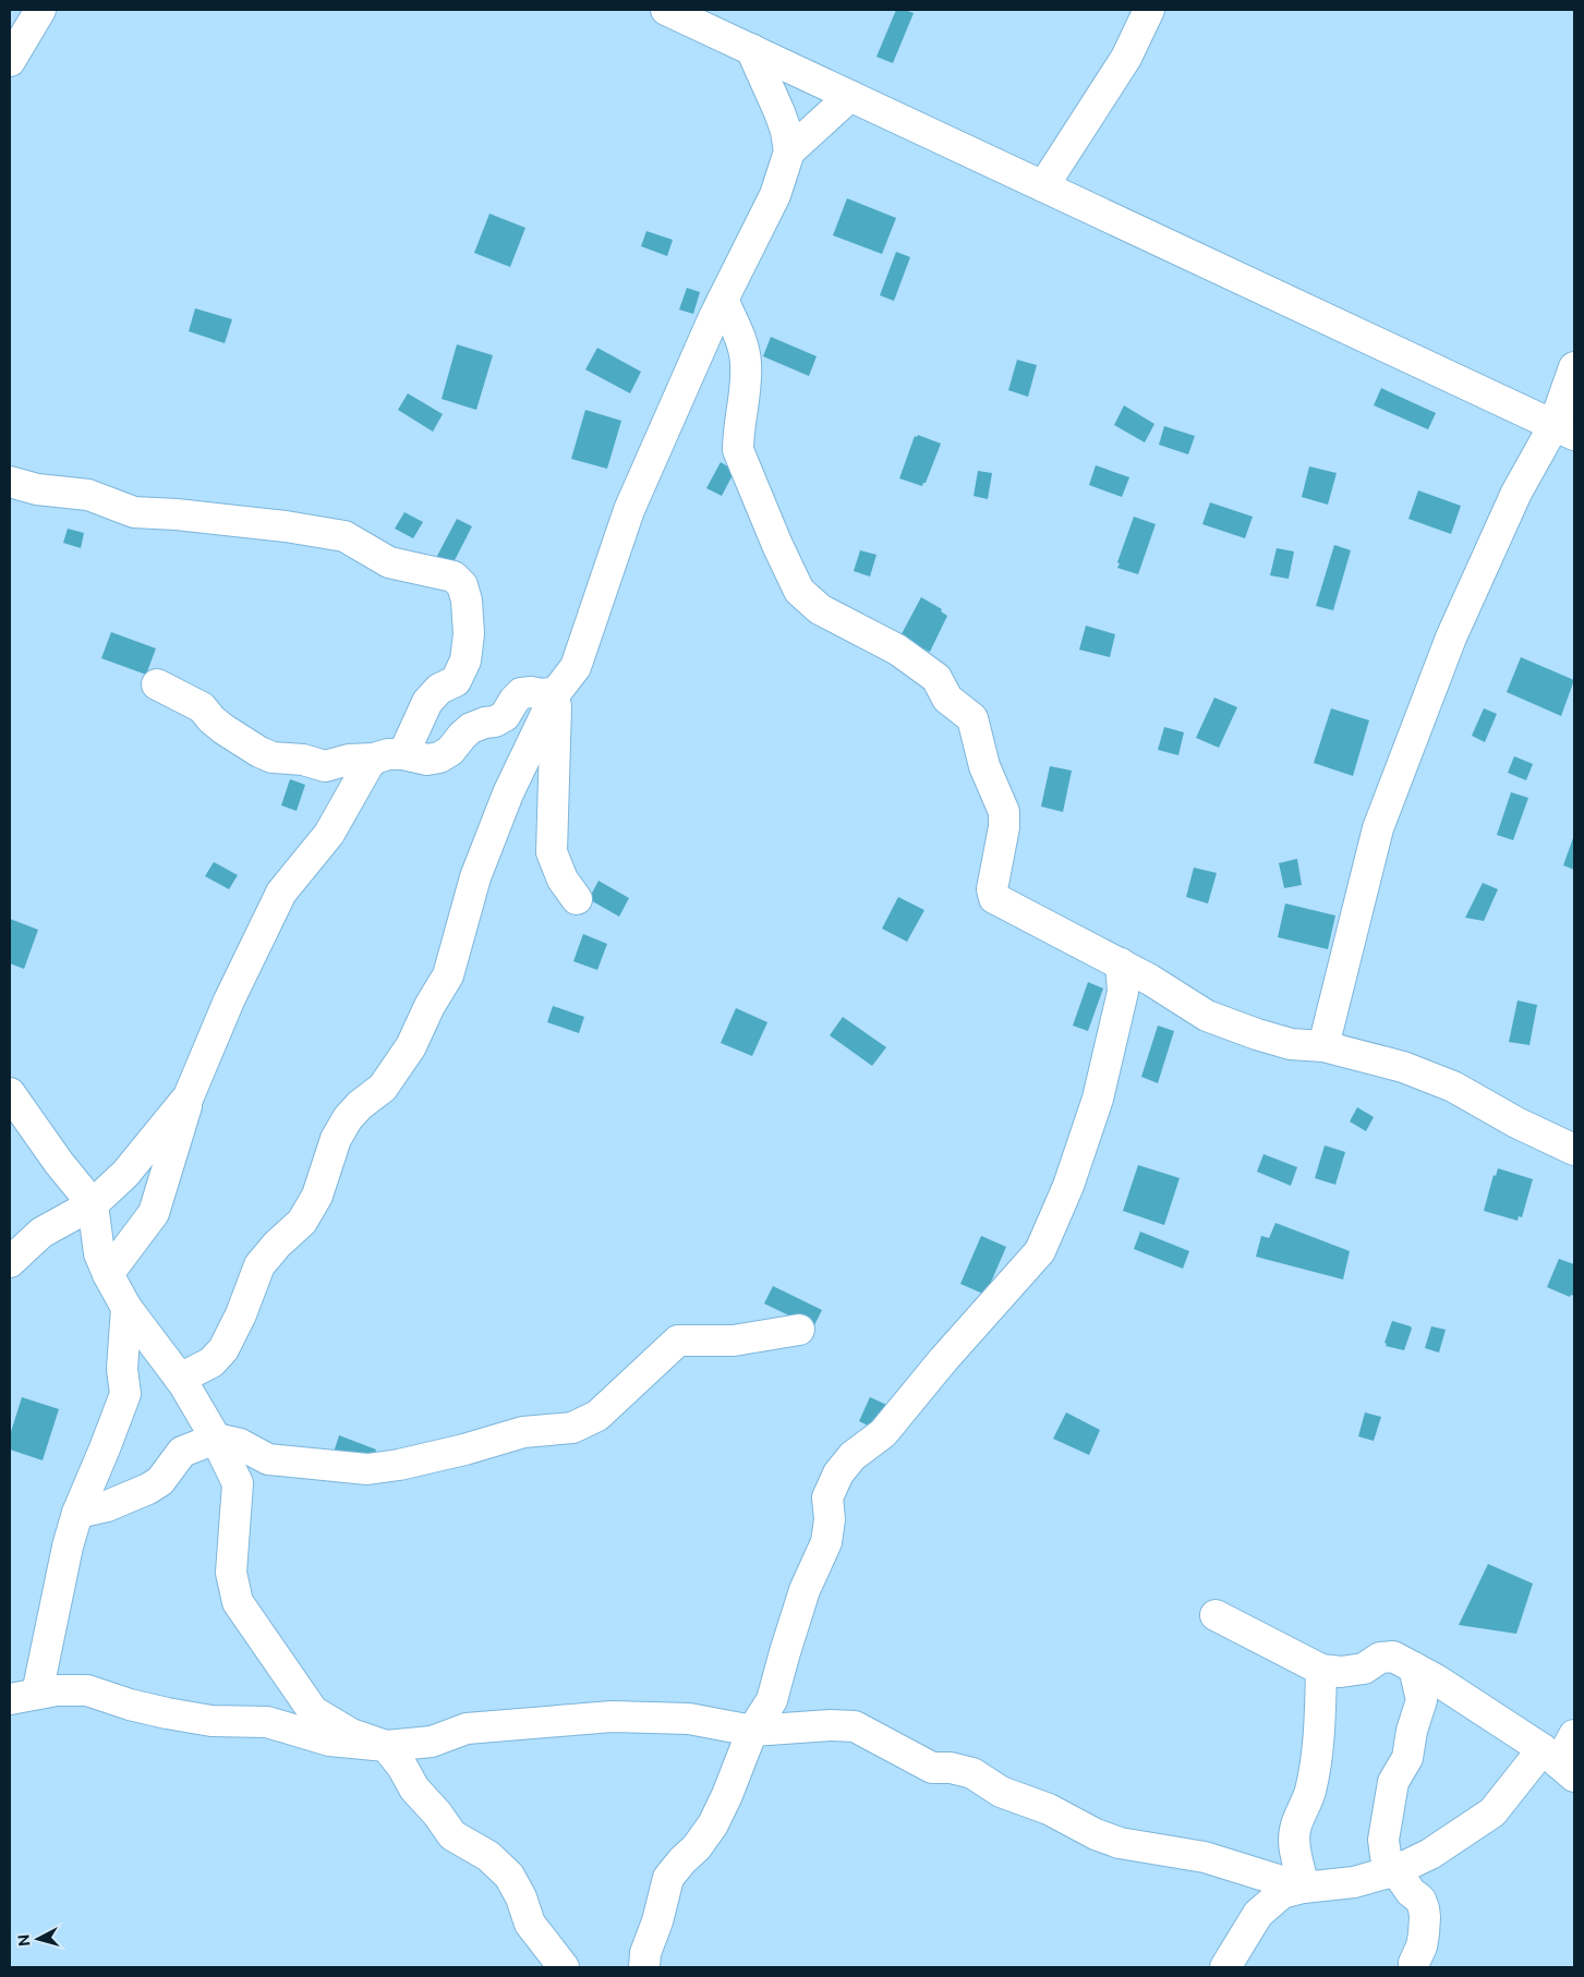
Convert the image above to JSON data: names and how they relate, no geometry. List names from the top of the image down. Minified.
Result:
{"north":"left"}
